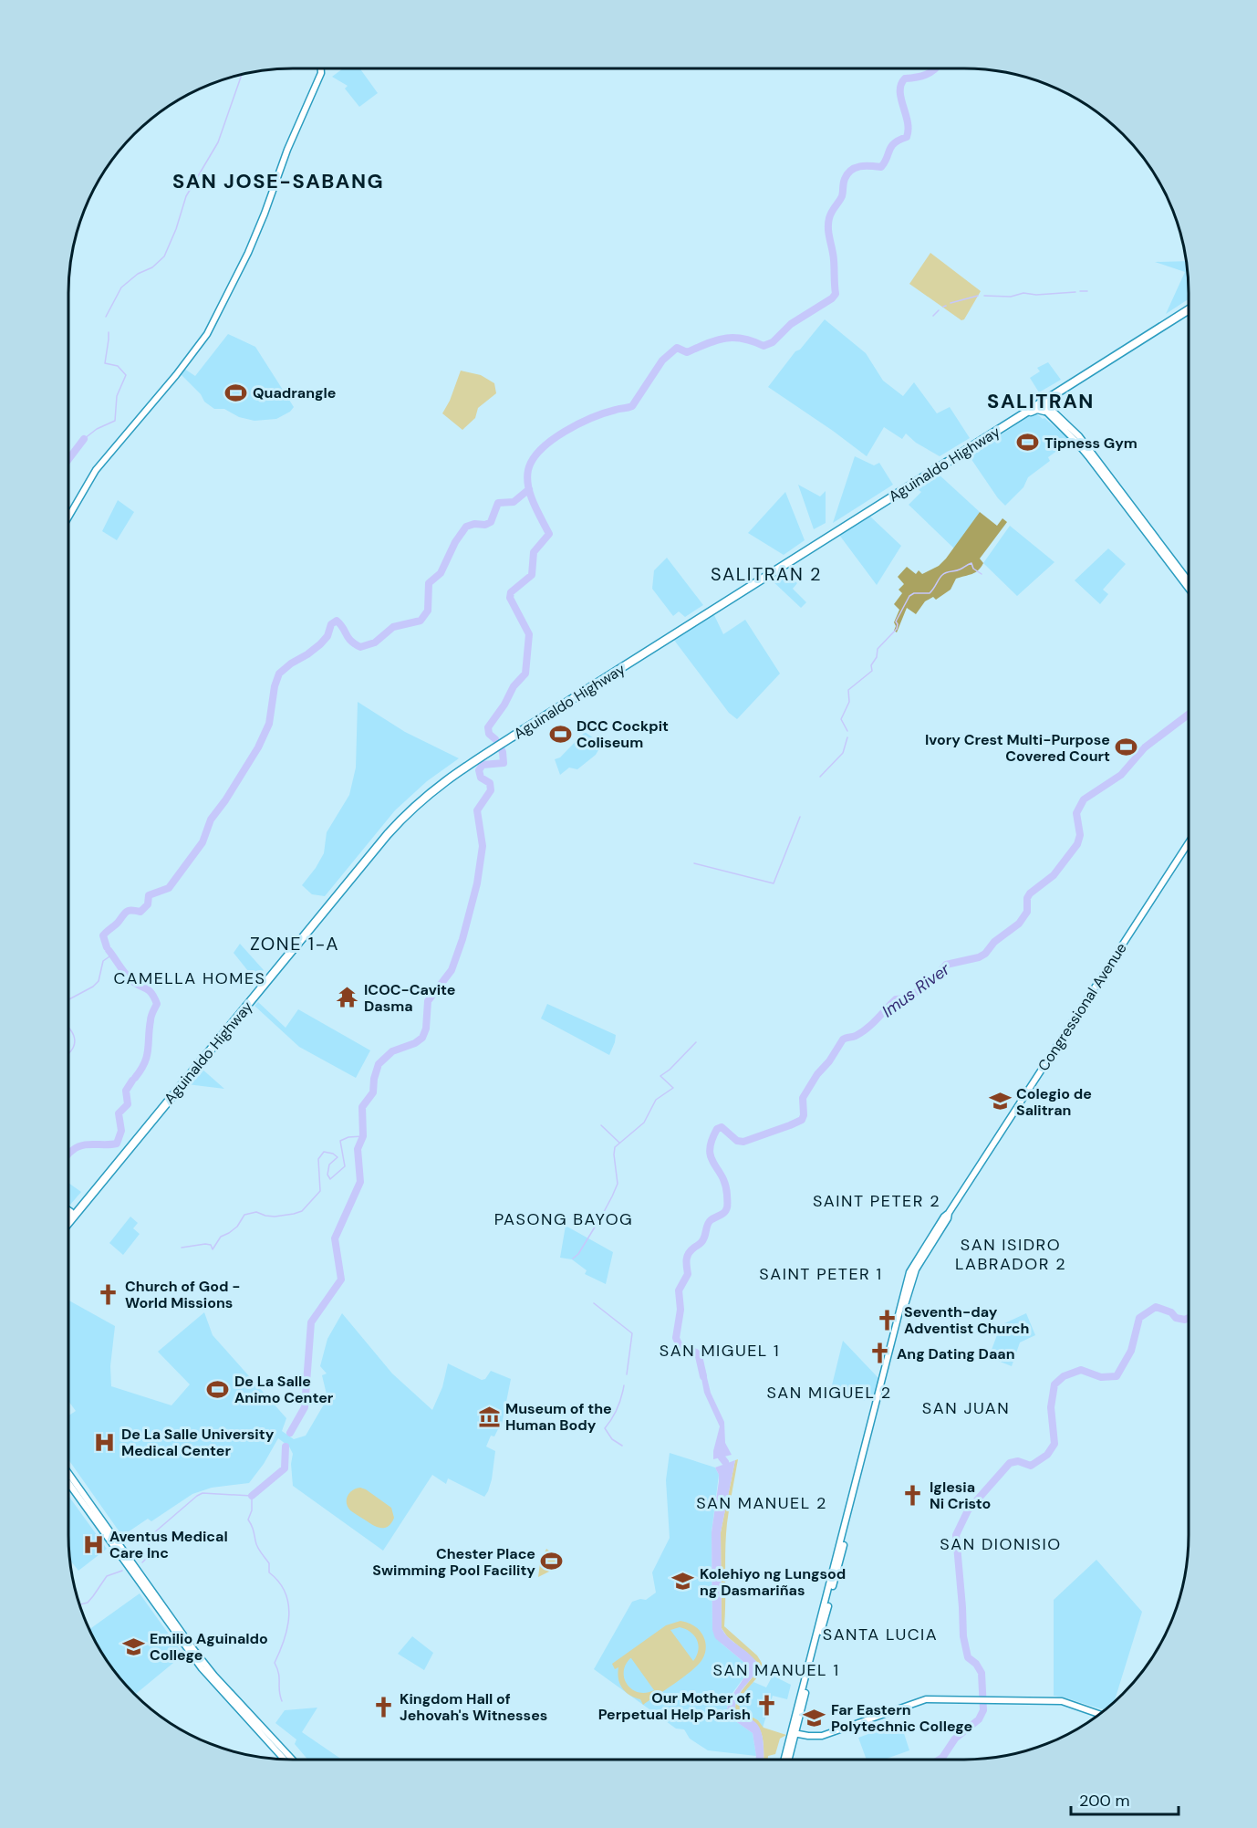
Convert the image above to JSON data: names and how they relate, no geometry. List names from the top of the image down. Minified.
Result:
{"streets":{"highway":["Aguinaldo Highway"],"main road":["Congressional Avenue"]},"districts":["SAN JOSE-SABANG","SALITRAN","SALITRAN 2","ZONE 1-A","CAMELLA HOMES","SAINT PETER 2","PASONG BAYOG","SAN ISIDRO LABRADOR 2","SAINT PETER 1","SAN MIGUEL 1","SAN MIGUEL 2","SAN JUAN","SAN MANUEL 2","SAN DIONISIO","SANTA LUCIA","SAN MANUEL 1"],"water":["Imus River"],"places":{"sports":["Quadrangle","Tipness Gym","DCC Cockpit Coliseum","Ivory Crest Multi-Purpose Covered Court","De La Salle Animo Center","Chester Place Swimming Pool Facility"],"temple":["ICOC-Cavite Dasma"],"school or university":["Colegio de Salitran","Kolehiyo ng Lungsod ng Dasmariñas","Emilio Aguinaldo College","Far Eastern Polytechnic College"],"church":["Church of God - World Missions","Seventh-day Adventist Church","Ang Dating Daan","Iglesia Ni Cristo","Our Mother of Perpetual Help Parish","Kingdom Hall of Jehovah's Witnesses"],"museum":["Museum of the Human Body"],"hospital":["De La Salle University Medical Center","Aventus Medical Care Inc"]},"scale_bar":"200 m"}
